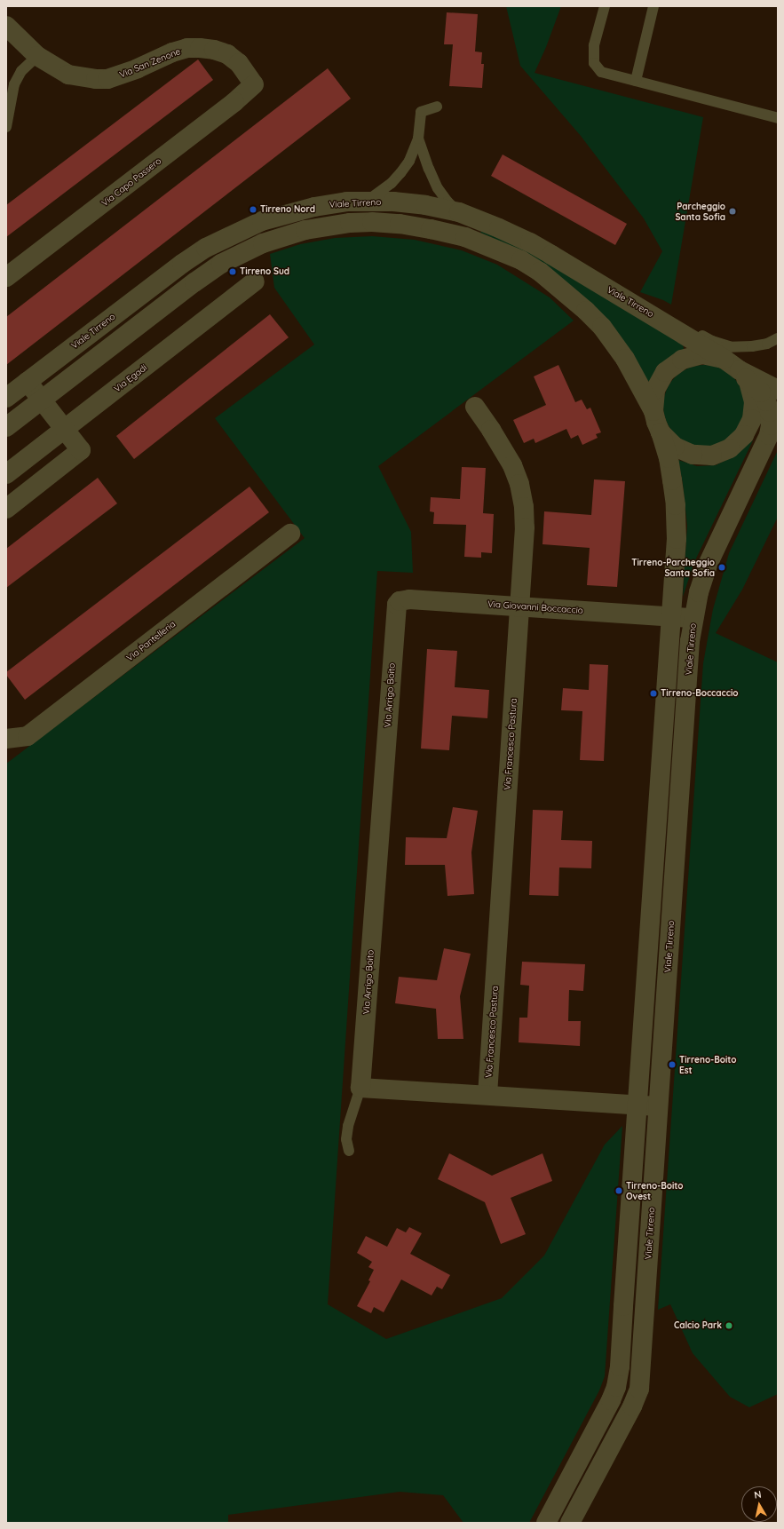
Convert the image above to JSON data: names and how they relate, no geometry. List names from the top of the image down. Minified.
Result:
{"streets":{"street":["Via San Zenone","Via Capo Passero","Viale Tirreno","Via Egadi","Via Giovanni Boccaccio","Via Pantelleria","Via Arrigo Boito","Via Francesco Pastura"]},"crossings":[["Via San Zenone","Via Capo Passero"],["Viale Tirreno","Via Giovanni Boccaccio"],["Via Giovanni Boccaccio","Via Arrigo Boito"],["Via Giovanni Boccaccio","Via Francesco Pastura"]],"places":["Tirreno Nord","Parcheggio Santa Sofia","Tirreno Sud","Tirreno-Parcheggio Santa Sofia","Tirreno-Boccaccio","Tirreno-Boito Est","Tirreno-Boito Ovest","Calcio Park"],"north":"top"}
